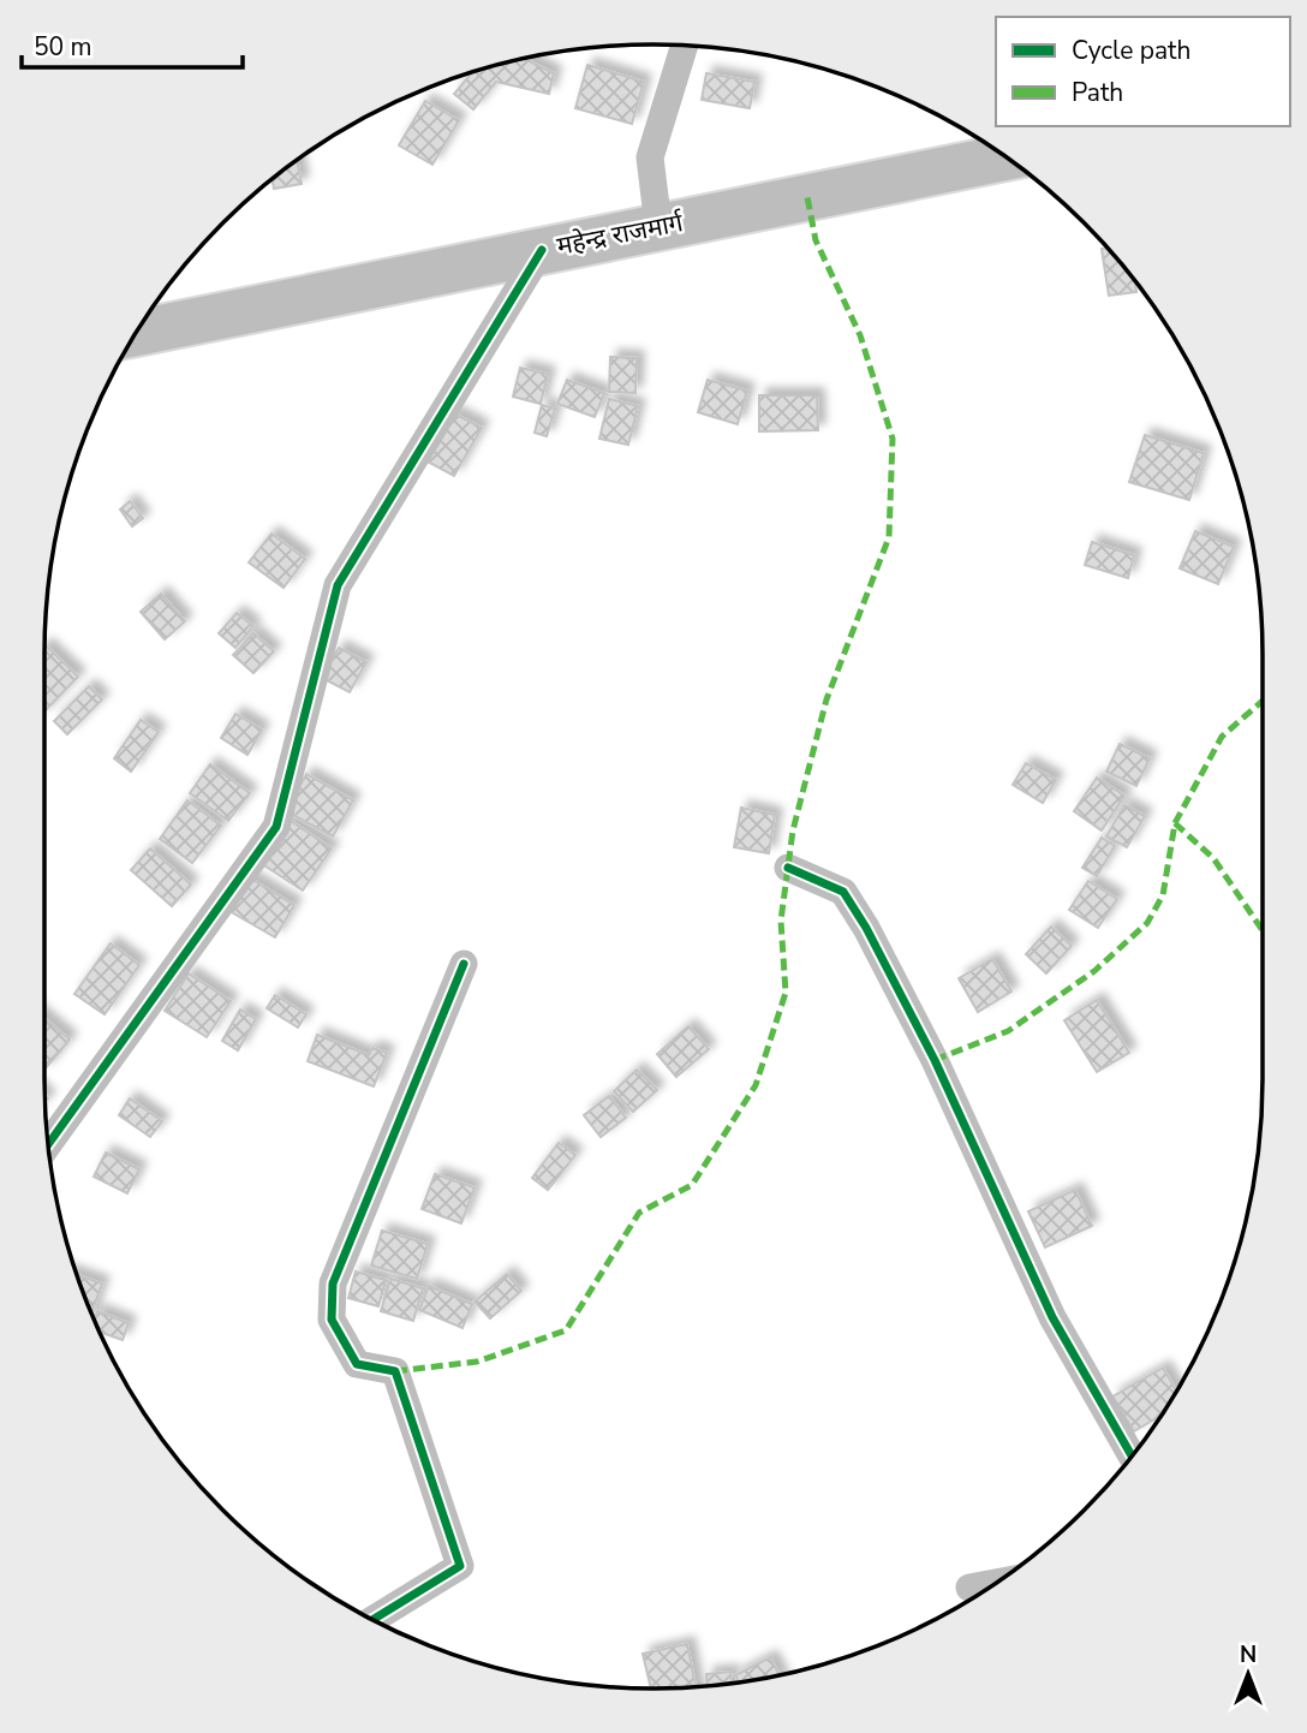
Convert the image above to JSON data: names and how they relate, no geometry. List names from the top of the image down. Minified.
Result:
{"streets":{"highway":["महेन्द्र राजमार्ग"]},"legend":["Cycle path","Path"],"scale_bar":"50 m","north":"top"}
